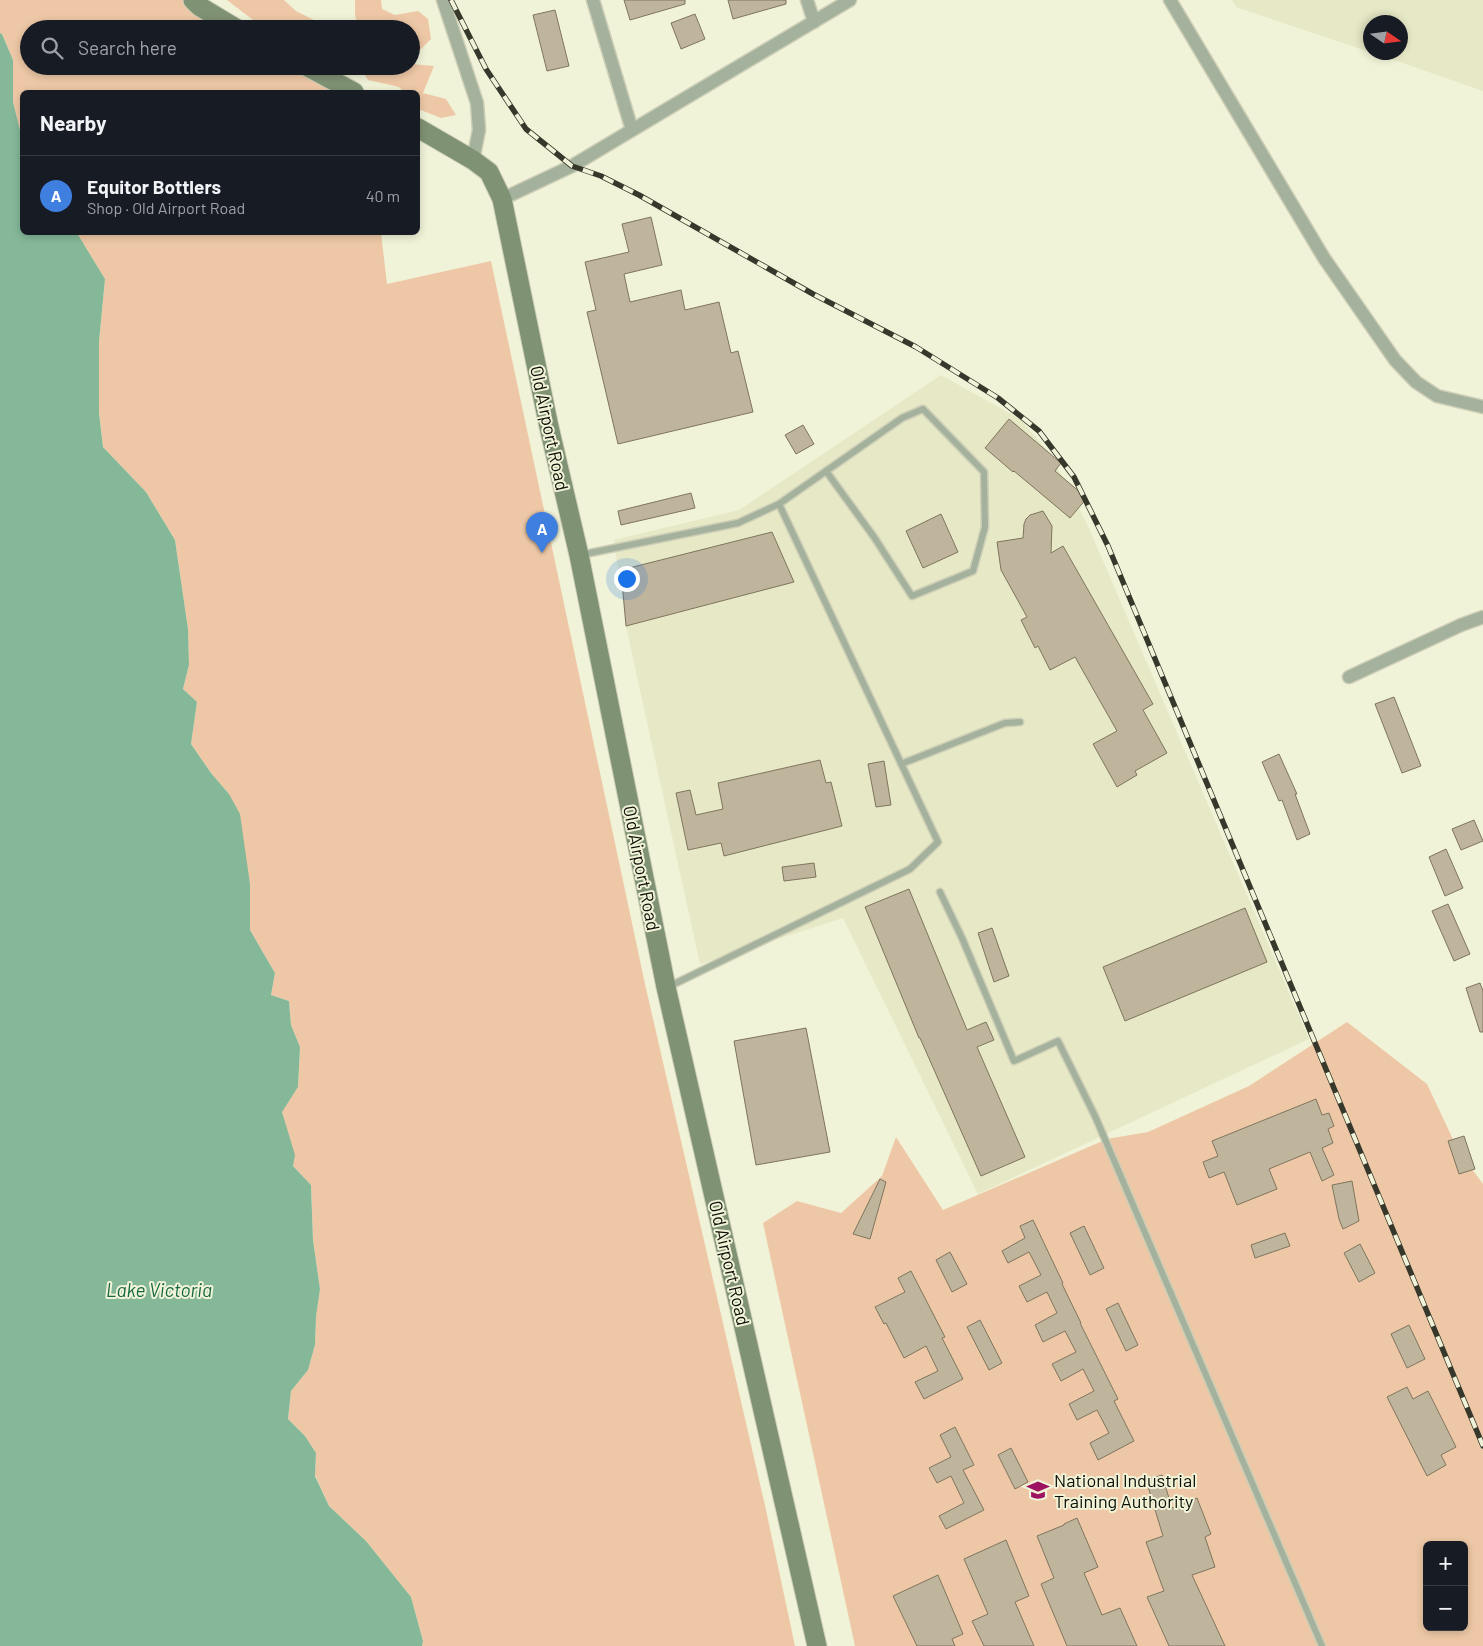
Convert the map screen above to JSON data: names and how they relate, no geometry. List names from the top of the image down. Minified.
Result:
{"streets":{"main road":["Old Airport Road"]},"water":["Lake Victoria"],"places":{"school or university":["National Industrial Training Authority"]},"north":"right","page":{"search":"Search here","heading":"Nearby","list":[{"mark":"A","name":"Equitor Bottlers","note":"Shop · Old Airport Road","value":"40 m"}],"pins":"A","map_buttons":["+","−"]}}
